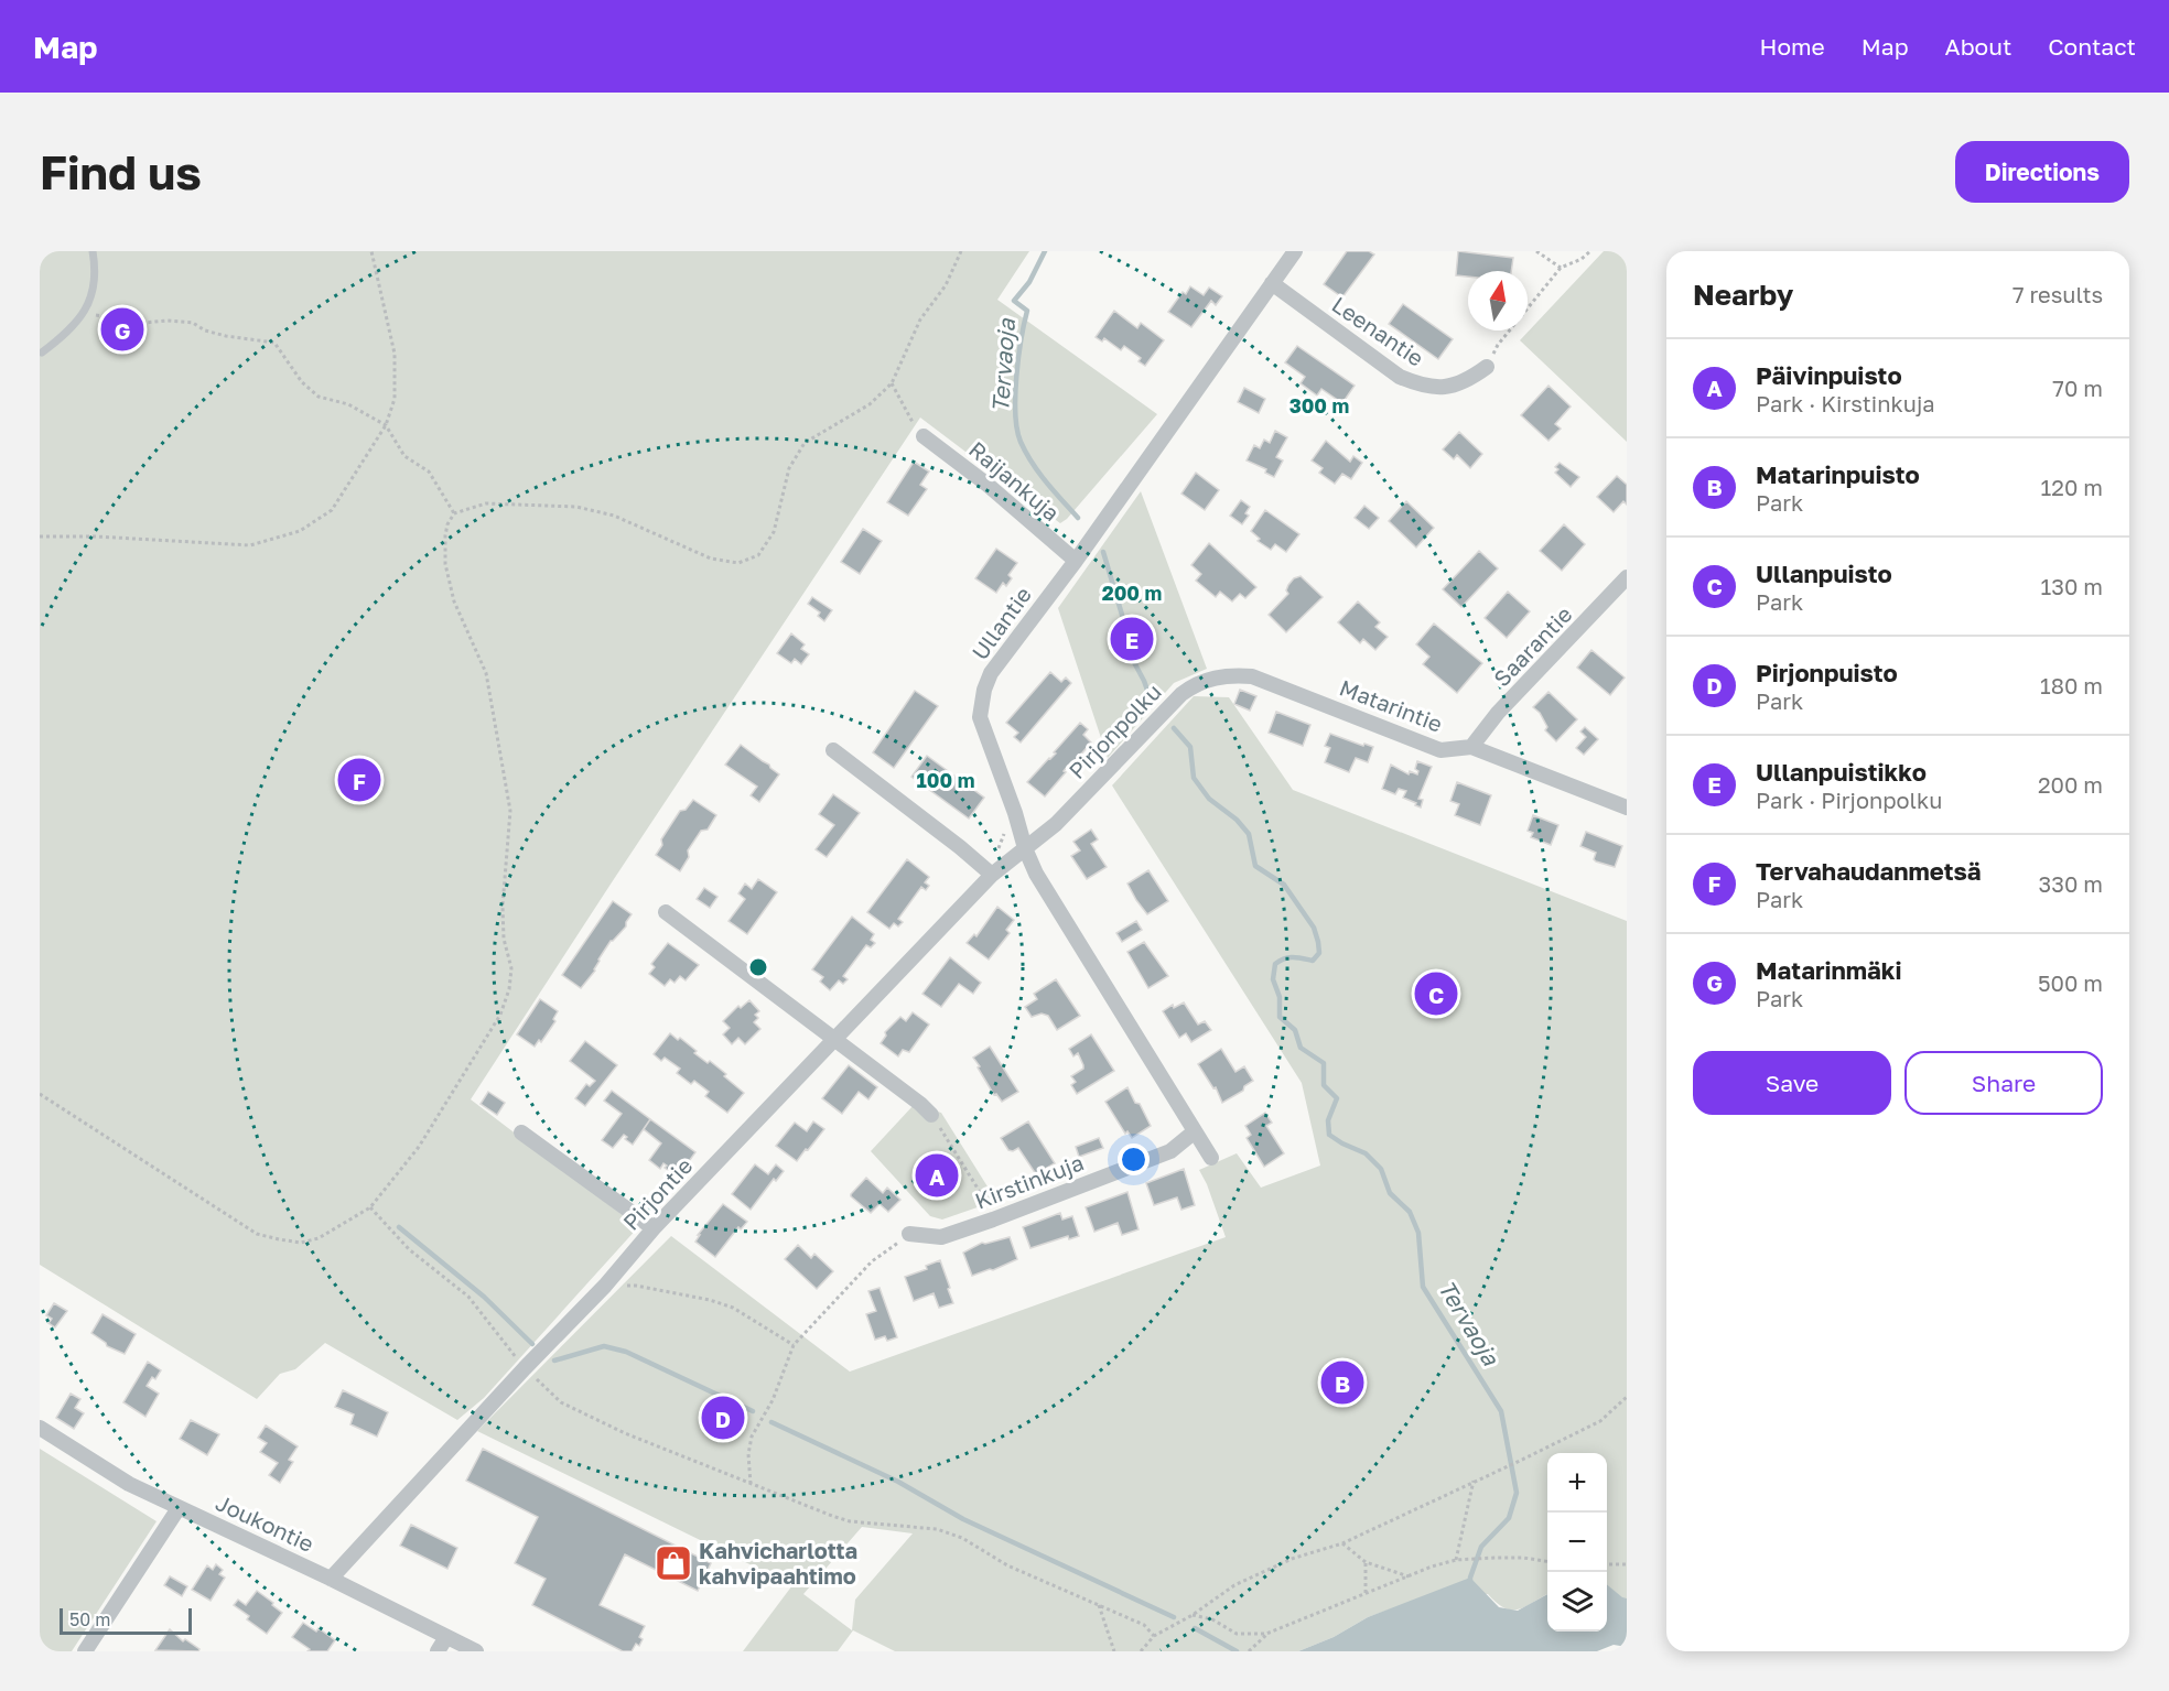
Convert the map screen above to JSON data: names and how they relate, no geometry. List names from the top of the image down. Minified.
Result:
{"streets":{"street":["Leenantie","Raijankuja","Ullantie","Saarantie","Matarintie","Pirjonpolku","Kirstinkuja","Pirjontie","Joukontie"]},"crossings":[["Leenantie","Ullantie"],["Raijankuja","Ullantie"],["Ullantie","Pirjonpolku"],["Ullantie","Kirstinkuja"],["Ullantie","Pirjontie"],["Saarantie","Matarintie"],["Matarintie","Pirjonpolku"],["Pirjonpolku","Pirjontie"],["Pirjontie","Joukontie"]],"water":["Tervaoja"],"places":{"shop":["Kahvicharlotta kahvipaahtimo"]},"scale_bar":"50 m","north":"top","page":{"header":"Map","nav":["Home","Map","About","Contact"],"buttons":["Directions",["Save","Share"]],"title":"Find us","heading":["Nearby","7 results"],"pins":["G","E","F","C","A","B","D"],"list":[{"mark":"A","name":"Päivinpuisto","note":"Park · Kirstinkuja","value":"70 m"},{"mark":"B","name":"Matarinpuisto","note":"Park","value":"120 m"},{"mark":"C","name":"Ullanpuisto","note":"Park","value":"130 m"},{"mark":"D","name":"Pirjonpuisto","note":"Park","value":"180 m"},{"mark":"E","name":"Ullanpuistikko","note":"Park · Pirjonpolku","value":"200 m"},{"mark":"F","name":"Tervahaudanmetsä","note":"Park","value":"330 m"},{"mark":"G","name":"Matarinmäki","note":"Park","value":"500 m"}],"map_buttons":["+","−"],"scale":"50 m"},"rings":["300 m","200 m","100 m"]}
